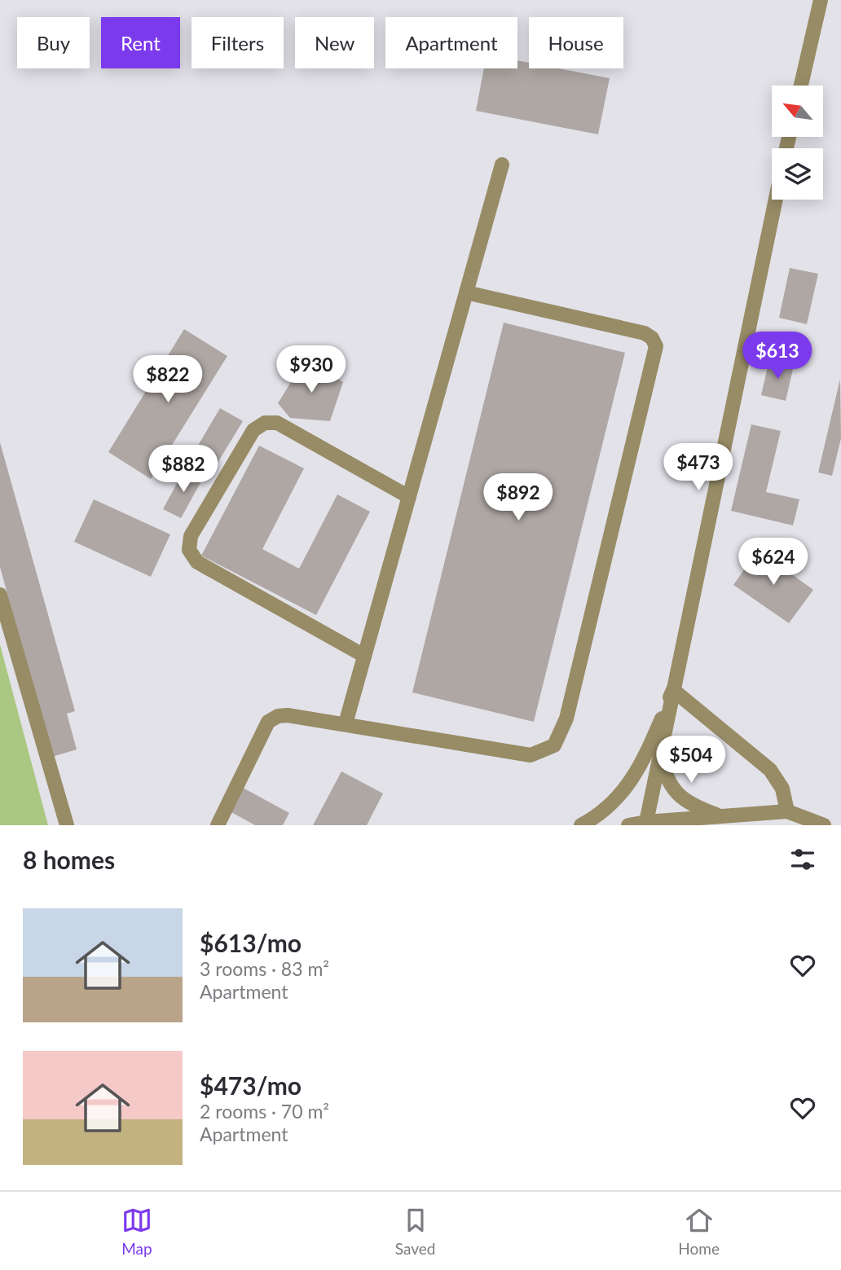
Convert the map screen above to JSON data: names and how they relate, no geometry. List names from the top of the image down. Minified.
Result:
{"north":"top left","page":{"chip":["Buy","Rent","Filters","New","Apartment","House"],"price":["$613","$930","$822","$473","$882","$892","$624","$504"],"heading":"8 homes","list":[{"name":"$613/mo","note":"3 rooms · 83 m² · Apartment"},{"name":"$473/mo","note":"2 rooms · 70 m² · Apartment"}],"tabs":["Map","Saved","Home"]}}
